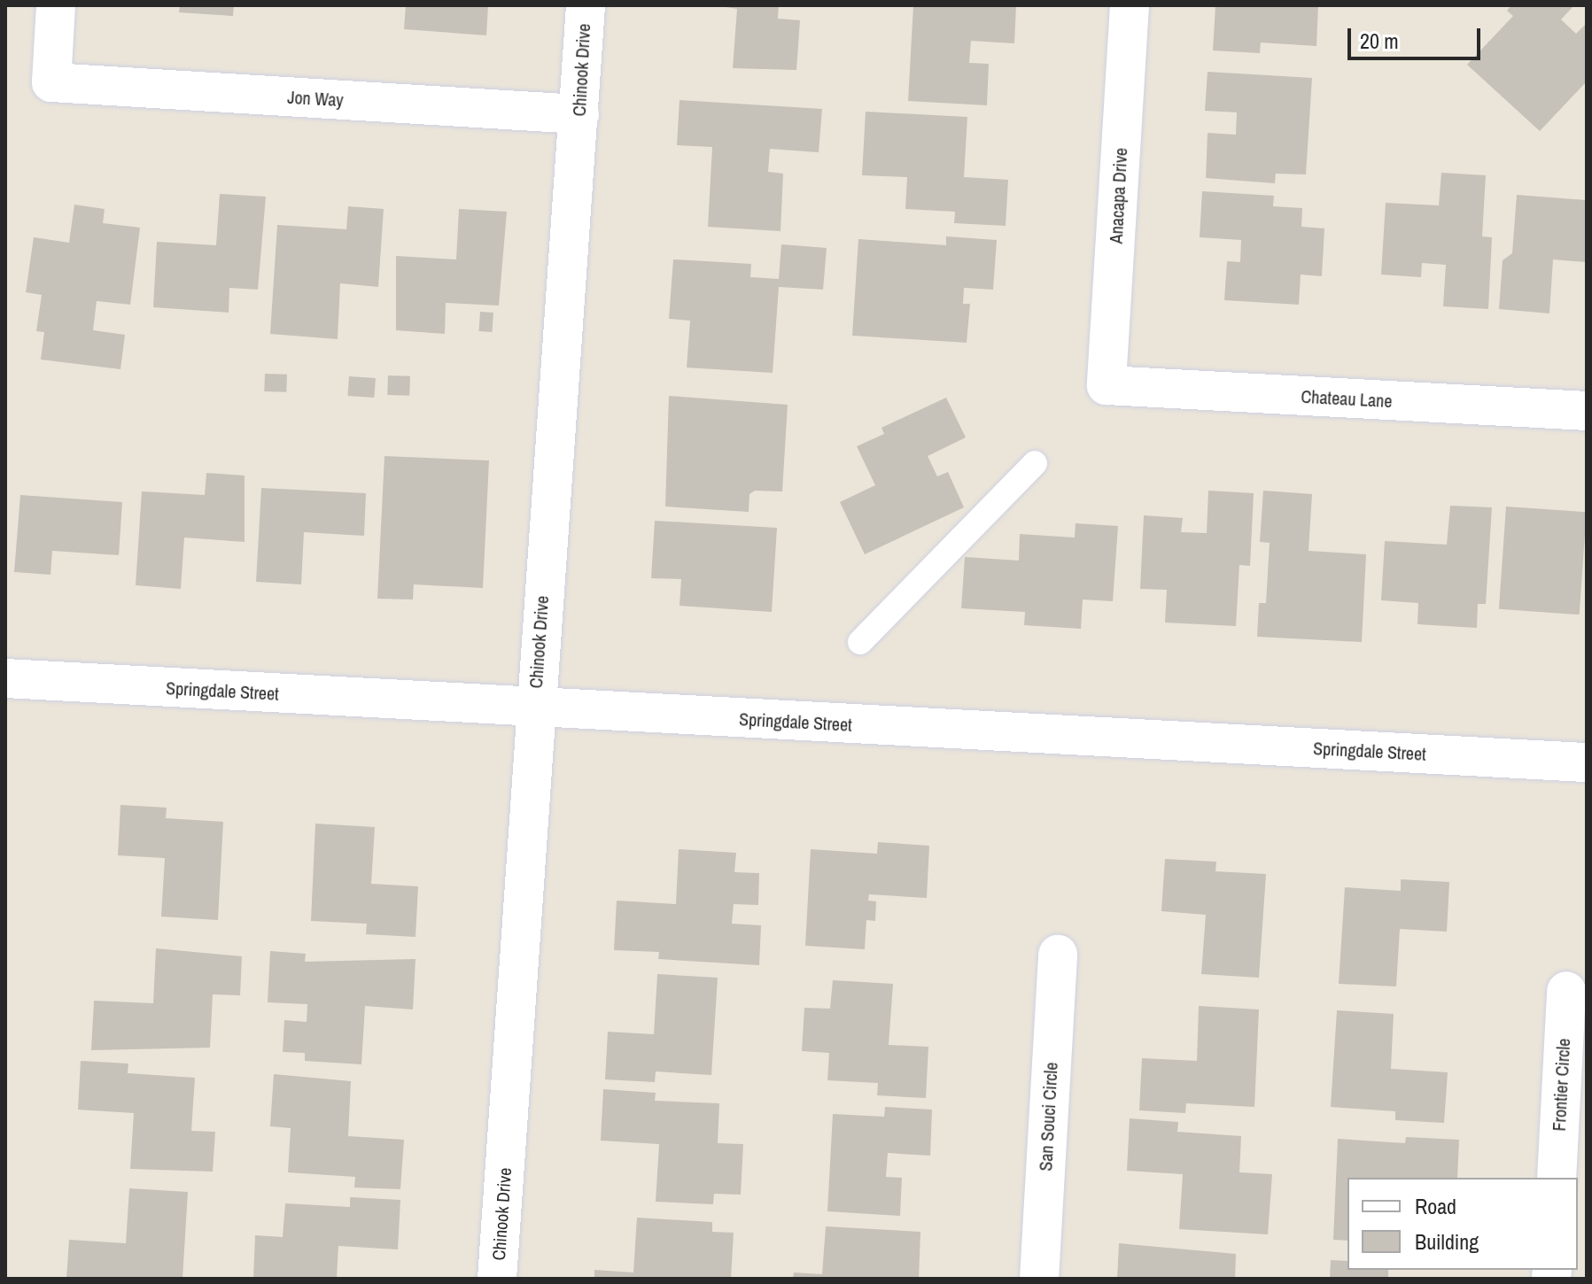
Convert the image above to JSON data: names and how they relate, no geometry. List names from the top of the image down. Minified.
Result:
{"streets":{"street":["Chinook Drive","Jon Way","Anacapa Drive","Chateau Lane","Springdale Street","Frontier Circle","San Souci Circle"]},"crossings":[["Chinook Drive","Jon Way"],["Chinook Drive","Springdale Street"],["Anacapa Drive","Chateau Lane"]],"legend":["Road","Building"],"scale_bar":"20 m"}
